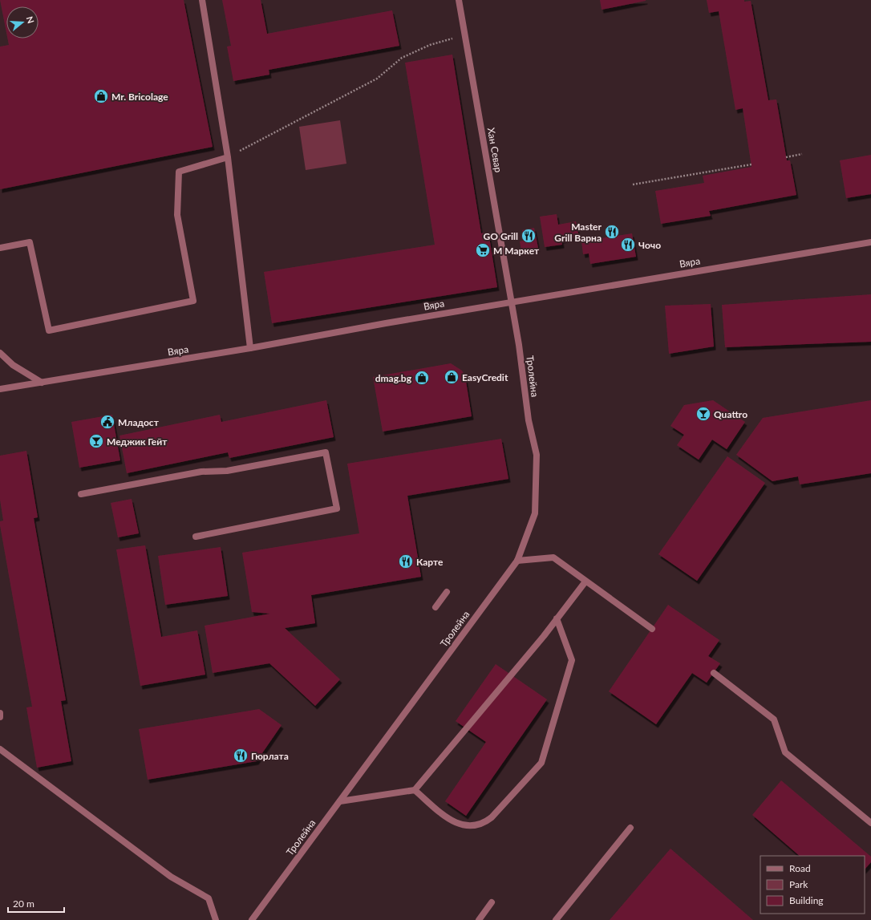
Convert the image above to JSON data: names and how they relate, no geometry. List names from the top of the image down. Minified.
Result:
{"streets":{"street":["Хан Севар","Вяра","Тролейна"]},"crossings":[["Хан Севар","Вяра"],["Хан Севар","Тролейна"],["Вяра","Тролейна"]],"places":{"shop":["Mr. Bricolage","EasyCredit","dmag.bg"],"restaurant":["Master Grill Варна","GO Grill","Чочо","Карте","Гюрлата"],"supermarket":["М Маркет"],"bar":["Quattro","Меджик Гейт"],"public building":["Младост"]},"legend":["Road","Park","Building"],"scale_bar":"20 m","north":"right"}
